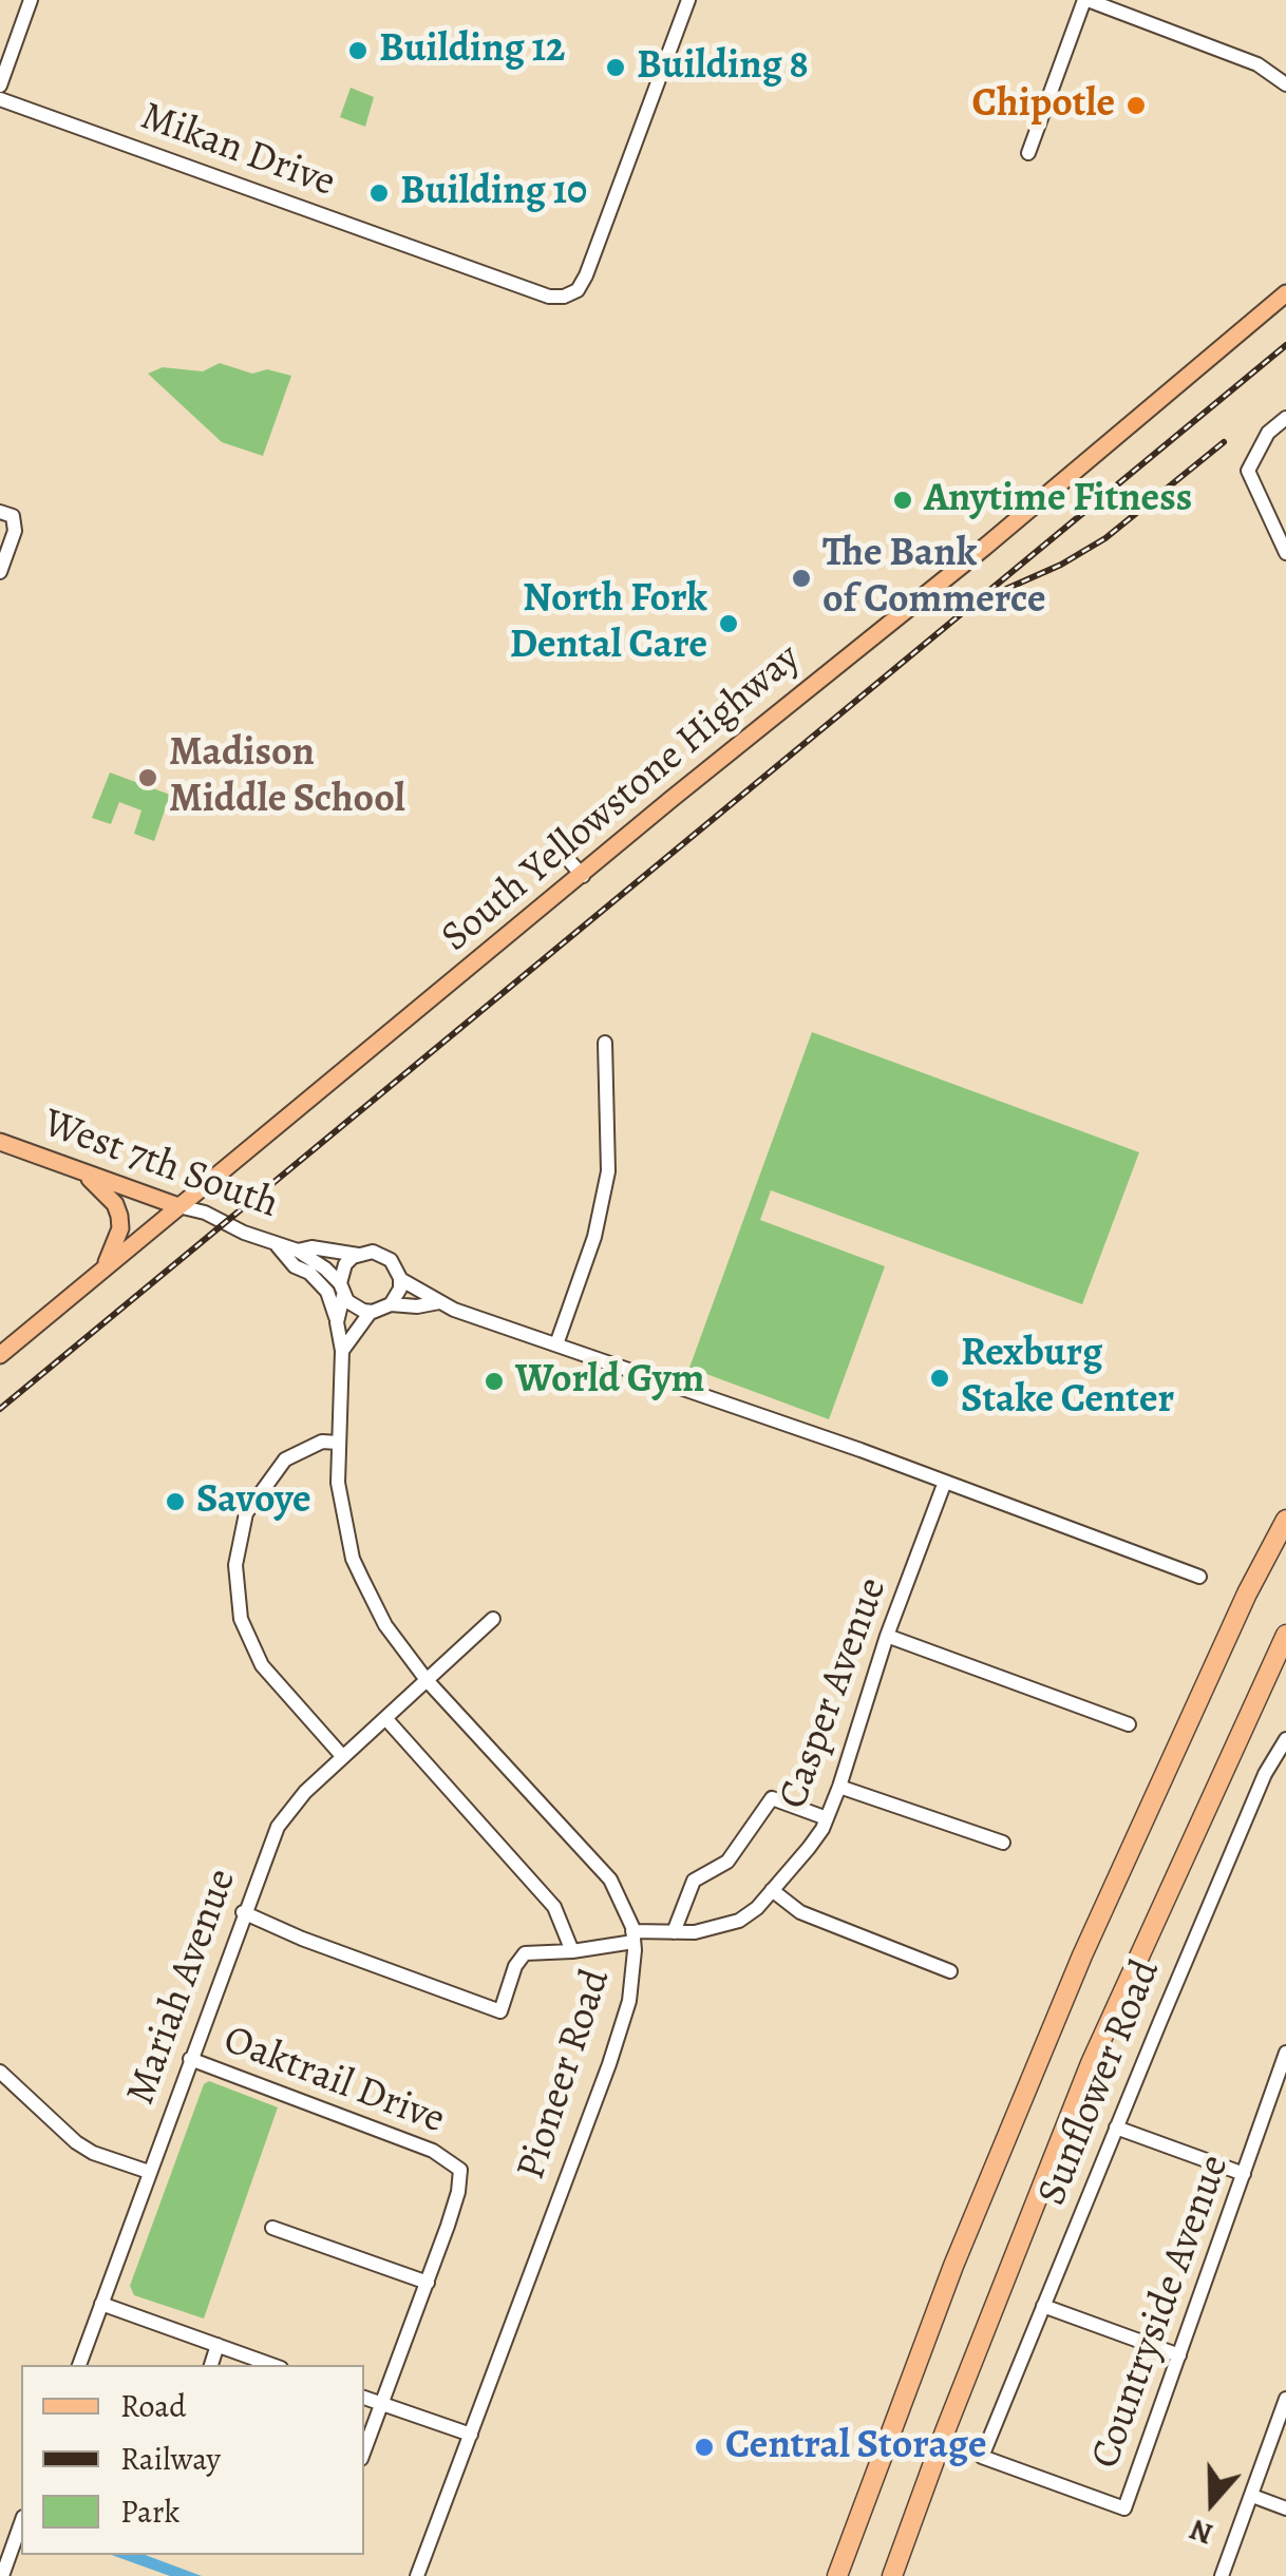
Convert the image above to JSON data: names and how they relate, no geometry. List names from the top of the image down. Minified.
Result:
{"streets":{"main road":["South Yellowstone Highway","West 7th South"],"street":["Mikan Drive","Casper Avenue","Mariah Avenue","Pioneer Road","Oaktrail Drive","Sunflower Road","Countryside Avenue"]},"crossings":[["South Yellowstone Highway","West 7th South"],["West 7th South","Pioneer Road"],["Casper Avenue","Mariah Avenue"],["Casper Avenue","Pioneer Road"],["Mariah Avenue","Pioneer Road"],["Mariah Avenue","Oaktrail Drive"],["Sunflower Road","Countryside Avenue"]],"places":["Building 12","Building 8","Chipotle","Building 10","Anytime Fitness","The Bank of Commerce","North Fork Dental Care","Madison Middle School","Rexburg Stake Center","World Gym","Savoye","Central Storage"],"legend":["Road","Railway","Park"],"north":"bottom"}
